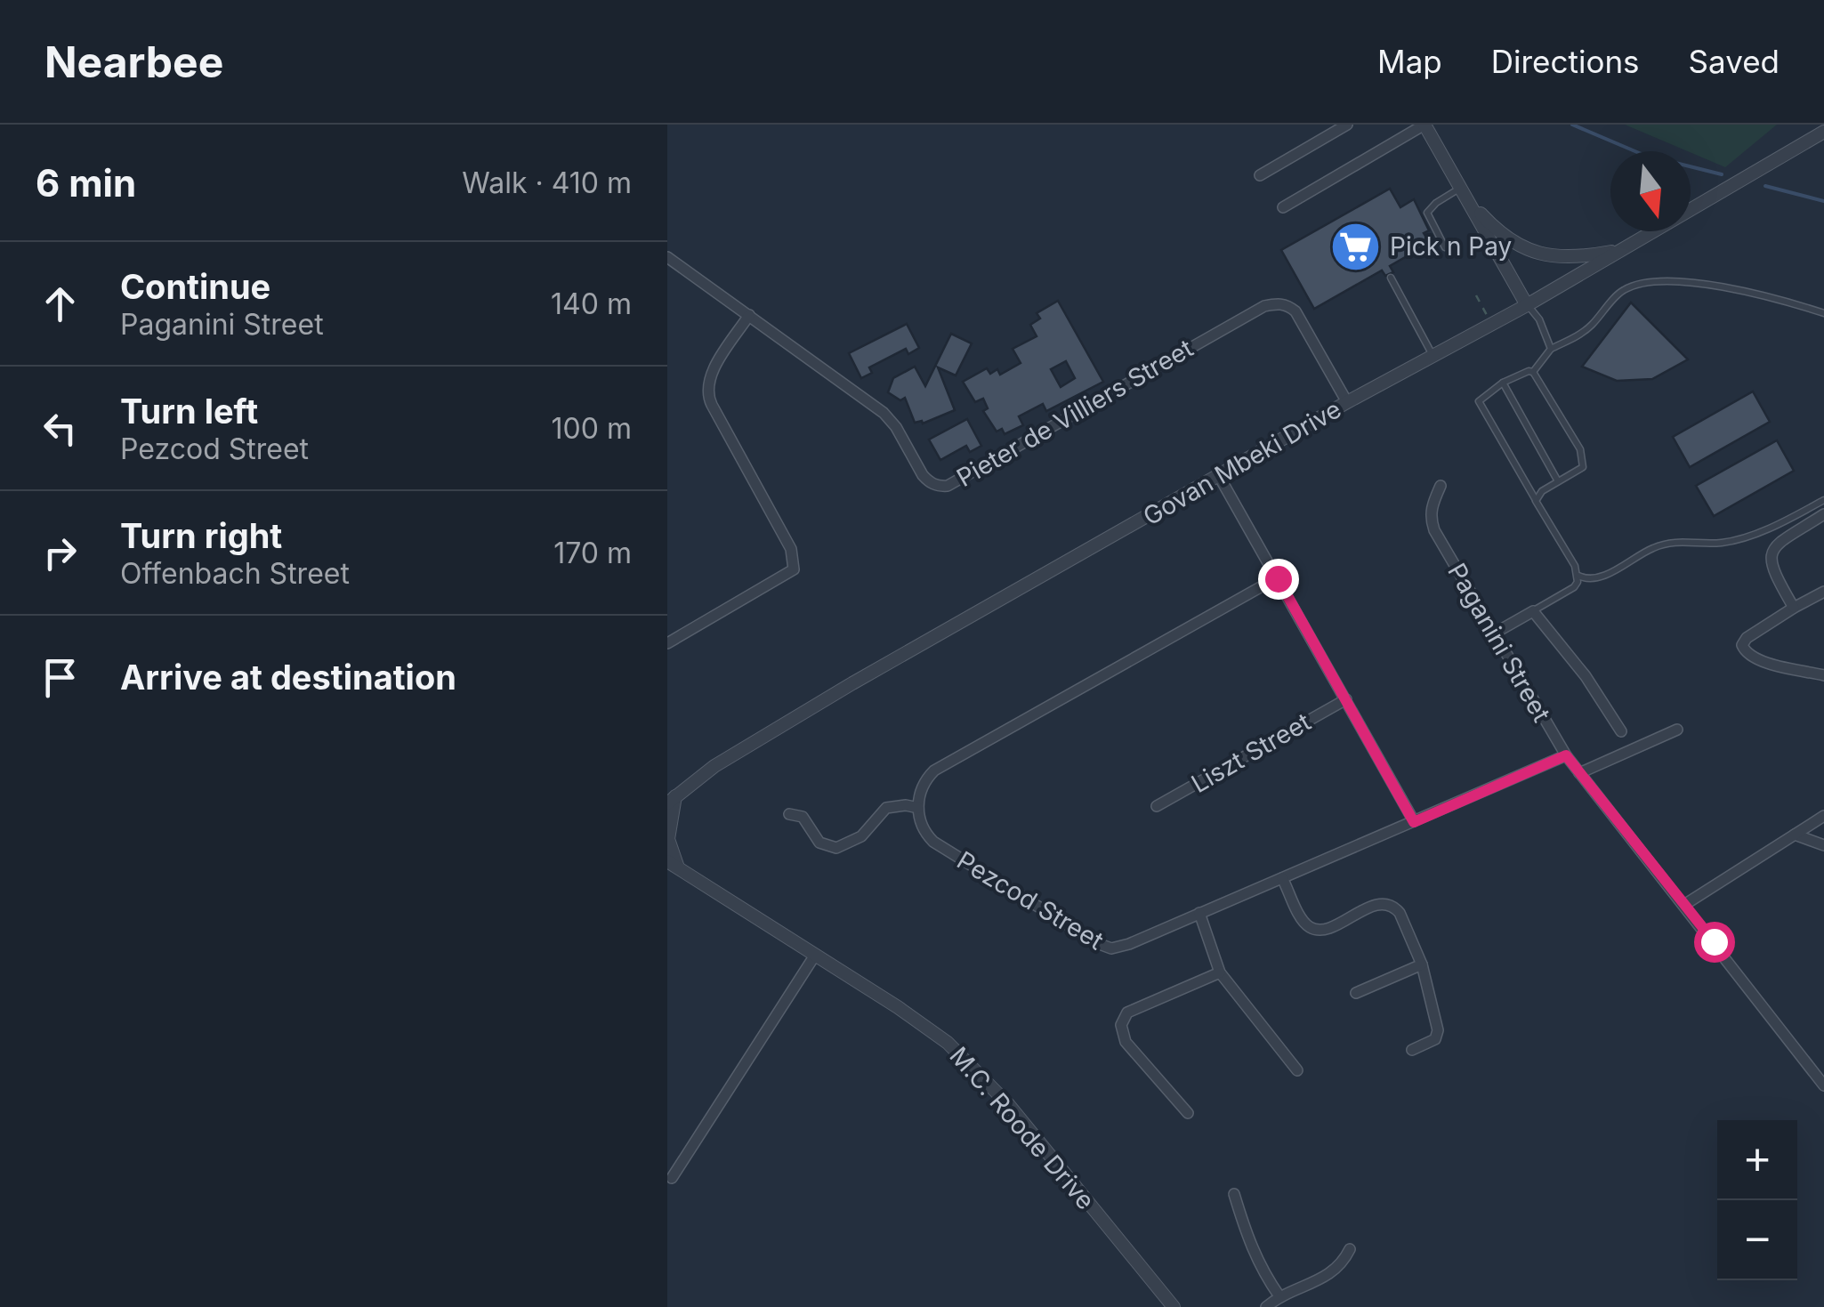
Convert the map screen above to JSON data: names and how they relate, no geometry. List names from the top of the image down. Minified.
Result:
{"streets":{"street":["Pieter de Villiers Street","Govan Mbeki Drive","Paganini Street","Liszt Street","Pezcod Street","M.C. Roode Drive"]},"crossings":[["Pieter de Villiers Street","Govan Mbeki Drive"],["Paganini Street","Pezcod Street"]],"places":{"supermarket":["Pick n Pay"]},"north":"bottom","page":{"header":"Nearbee","nav":["Map","Directions","Saved"],"heading":["6 min","Walk · 410 m"],"list":[["Continue","Paganini Street","140 m"],["Turn left","Pezcod Street","100 m"],["Turn right","Offenbach Street","170 m"],"Arrive at destination"],"map_buttons":["+","−"]}}
